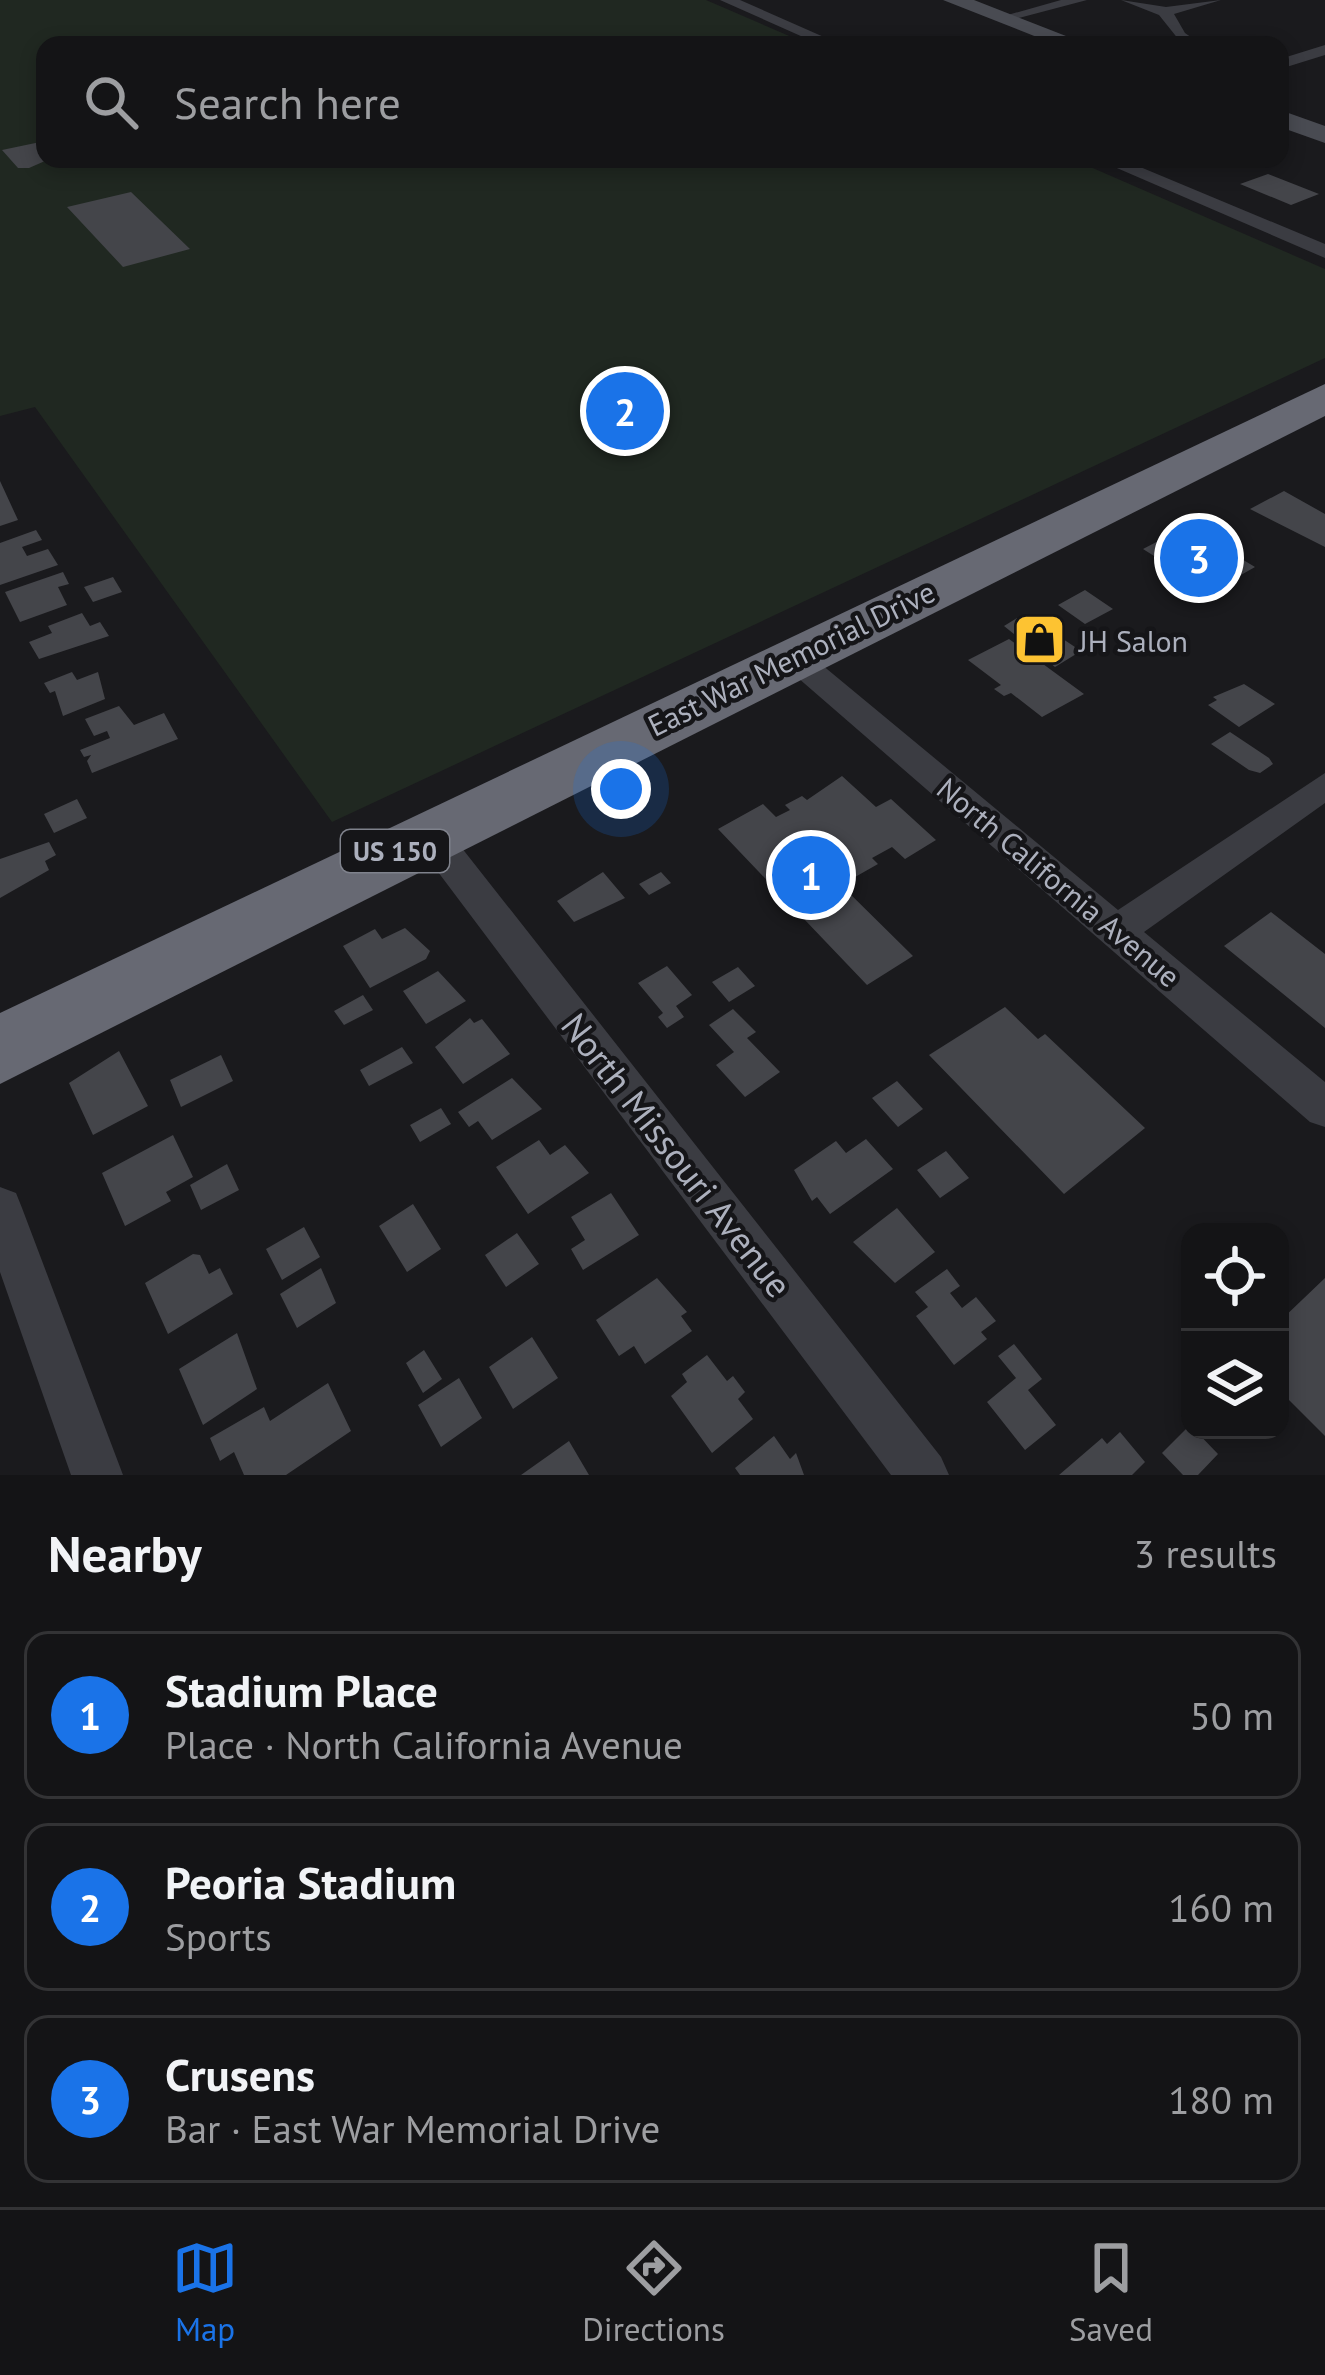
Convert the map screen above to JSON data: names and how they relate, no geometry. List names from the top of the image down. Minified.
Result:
{"streets":{"highway":["East War Memorial Drive","US 150"],"street":["North California Avenue","North Missouri Avenue"]},"crossings":[["East War Memorial Drive","North California Avenue"],["East War Memorial Drive","North Missouri Avenue"]],"places":{"shop":["JH Salon"]},"page":{"search":"Search here","pins":["2","3","1"],"heading":["Nearby","3 results"],"list":[{"mark":"1","name":"Stadium Place","note":"Place · North California Avenue","value":"50 m"},{"mark":"2","name":"Peoria Stadium","note":"Sports","value":"160 m"},{"mark":"3","name":"Crusens","note":"Bar · East War Memorial Drive","value":"180 m"}],"nav":["Map","Directions","Saved"]}}
